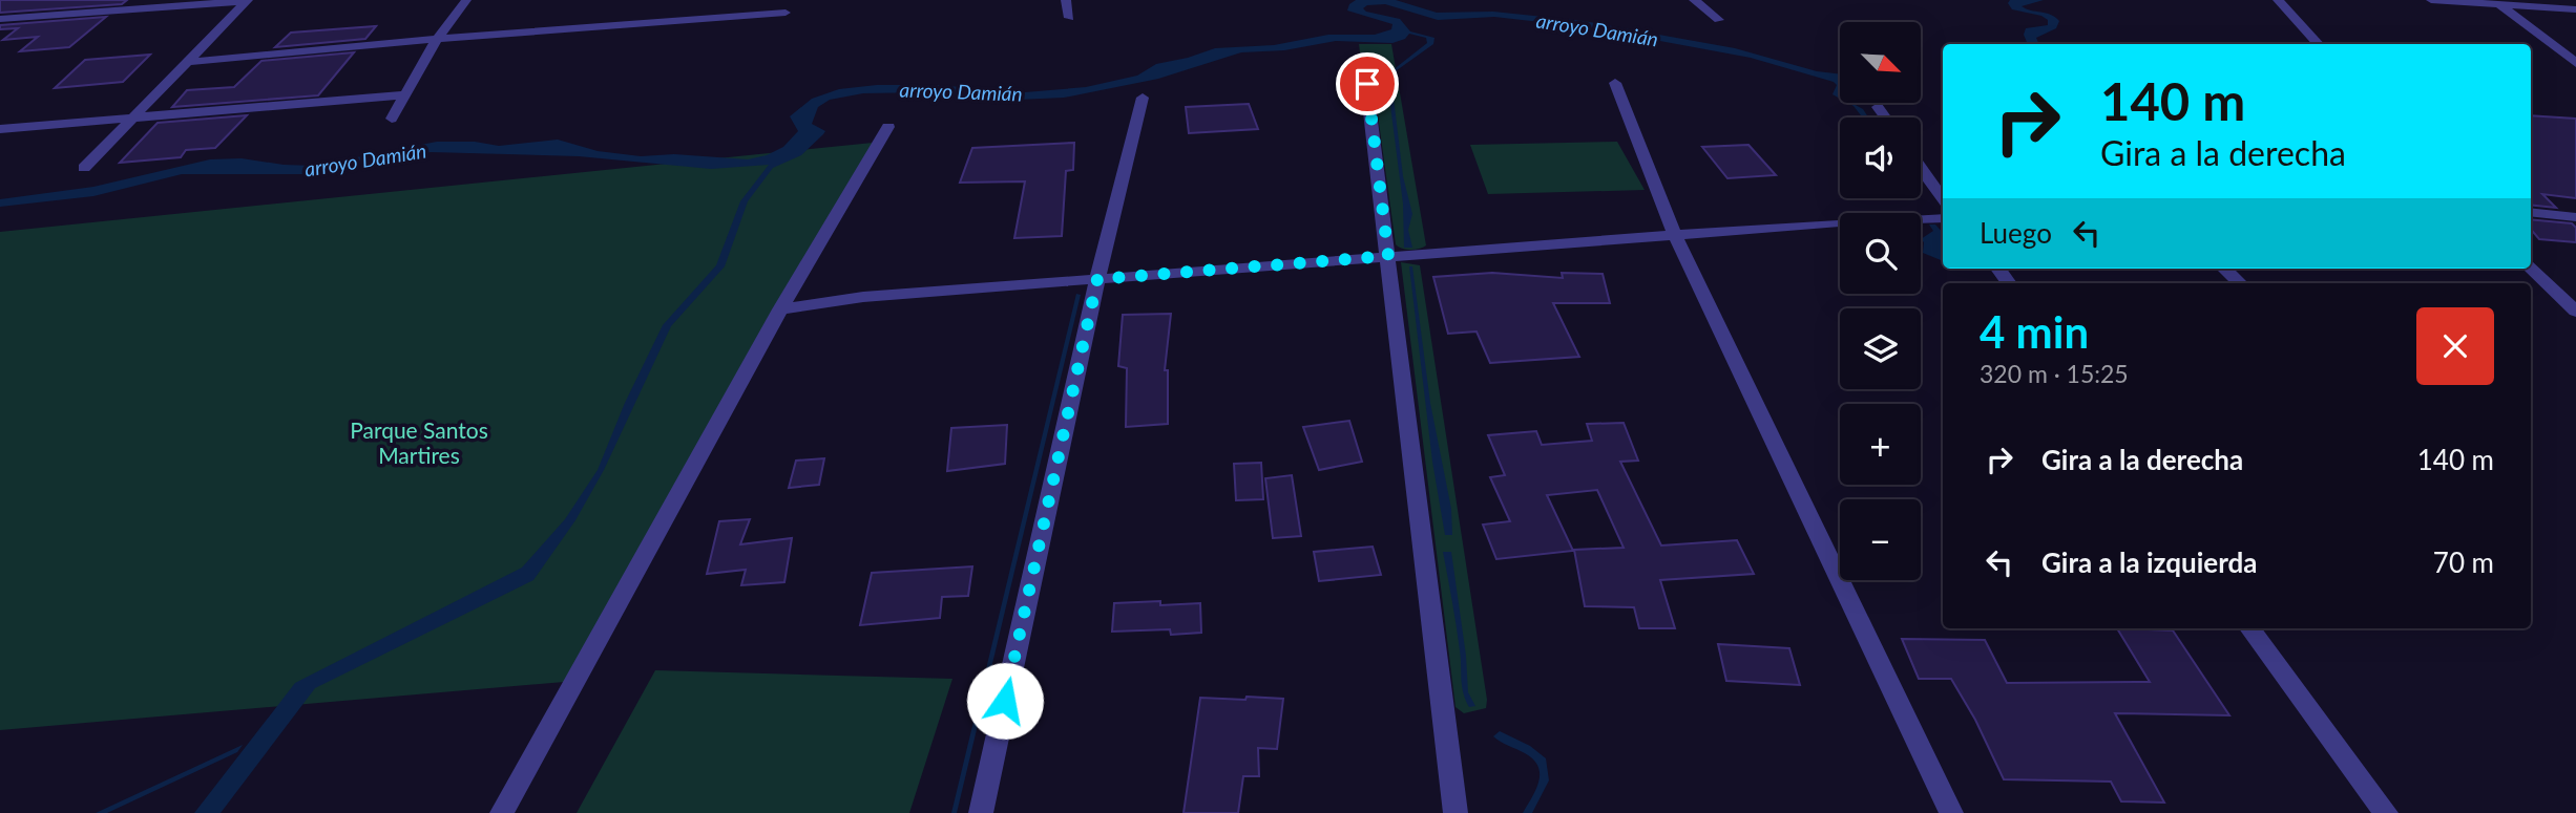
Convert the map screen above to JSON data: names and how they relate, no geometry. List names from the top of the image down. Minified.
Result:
{"water":["arroyo Damián"],"parks":["Parque Santos Martires"],"north":"bottom right","page":{"map_buttons":["+","−"],"turn":["140 m","Gira a la derecha"],"then":"Luego","heading":["4 min","320 m · 15:25"],"list":[{"name":"Gira a la derecha","value":"140 m"},{"name":"Gira a la izquierda","value":"70 m"}]}}
